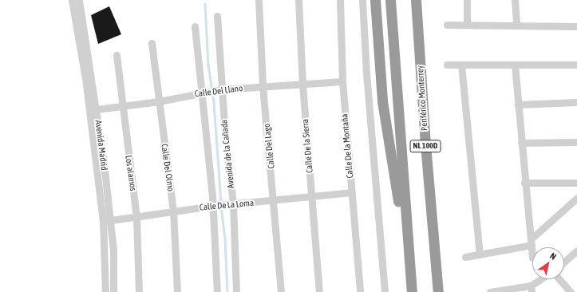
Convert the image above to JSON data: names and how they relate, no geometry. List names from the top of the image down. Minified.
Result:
{"streets":{"highway":["Periférico Monterrey","NL 100D"],"street":["Calle Del Llano","Avenida Madrid","Calle Del Lago","Calle De la Sierra","Calle De la Montaña","Avenida de la Cañada","Calle Del Olmo","Los alamos","Calle De La Loma"]},"crossings":[["Calle Del Llano","Avenida Madrid"],["Calle Del Llano","Calle Del Lago"],["Calle Del Llano","Calle De la Sierra"],["Calle Del Llano","Calle De la Montaña"],["Calle Del Llano","Avenida de la Cañada"],["Calle Del Llano","Calle Del Olmo"],["Calle Del Llano","Los alamos"],["Avenida Madrid","Calle De La Loma"],["Calle Del Lago","Calle De La Loma"],["Calle De la Sierra","Calle De La Loma"],["Calle De la Montaña","Calle De La Loma"],["Avenida de la Cañada","Calle De La Loma"],["Calle Del Olmo","Calle De La Loma"],["Los alamos","Calle De La Loma"]],"north":"top right"}
